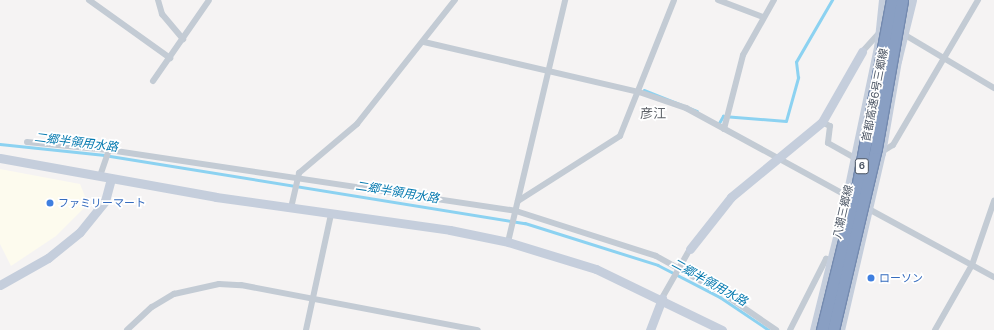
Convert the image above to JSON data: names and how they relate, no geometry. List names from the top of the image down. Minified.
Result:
{"streets":{"highway":["首都高速6号三郷線","6"],"street":["八潮三郷線"]},"districts":["彦江"],"water":["二郷半領用水路"],"places":["ファミリーマート","ローソン"]}
